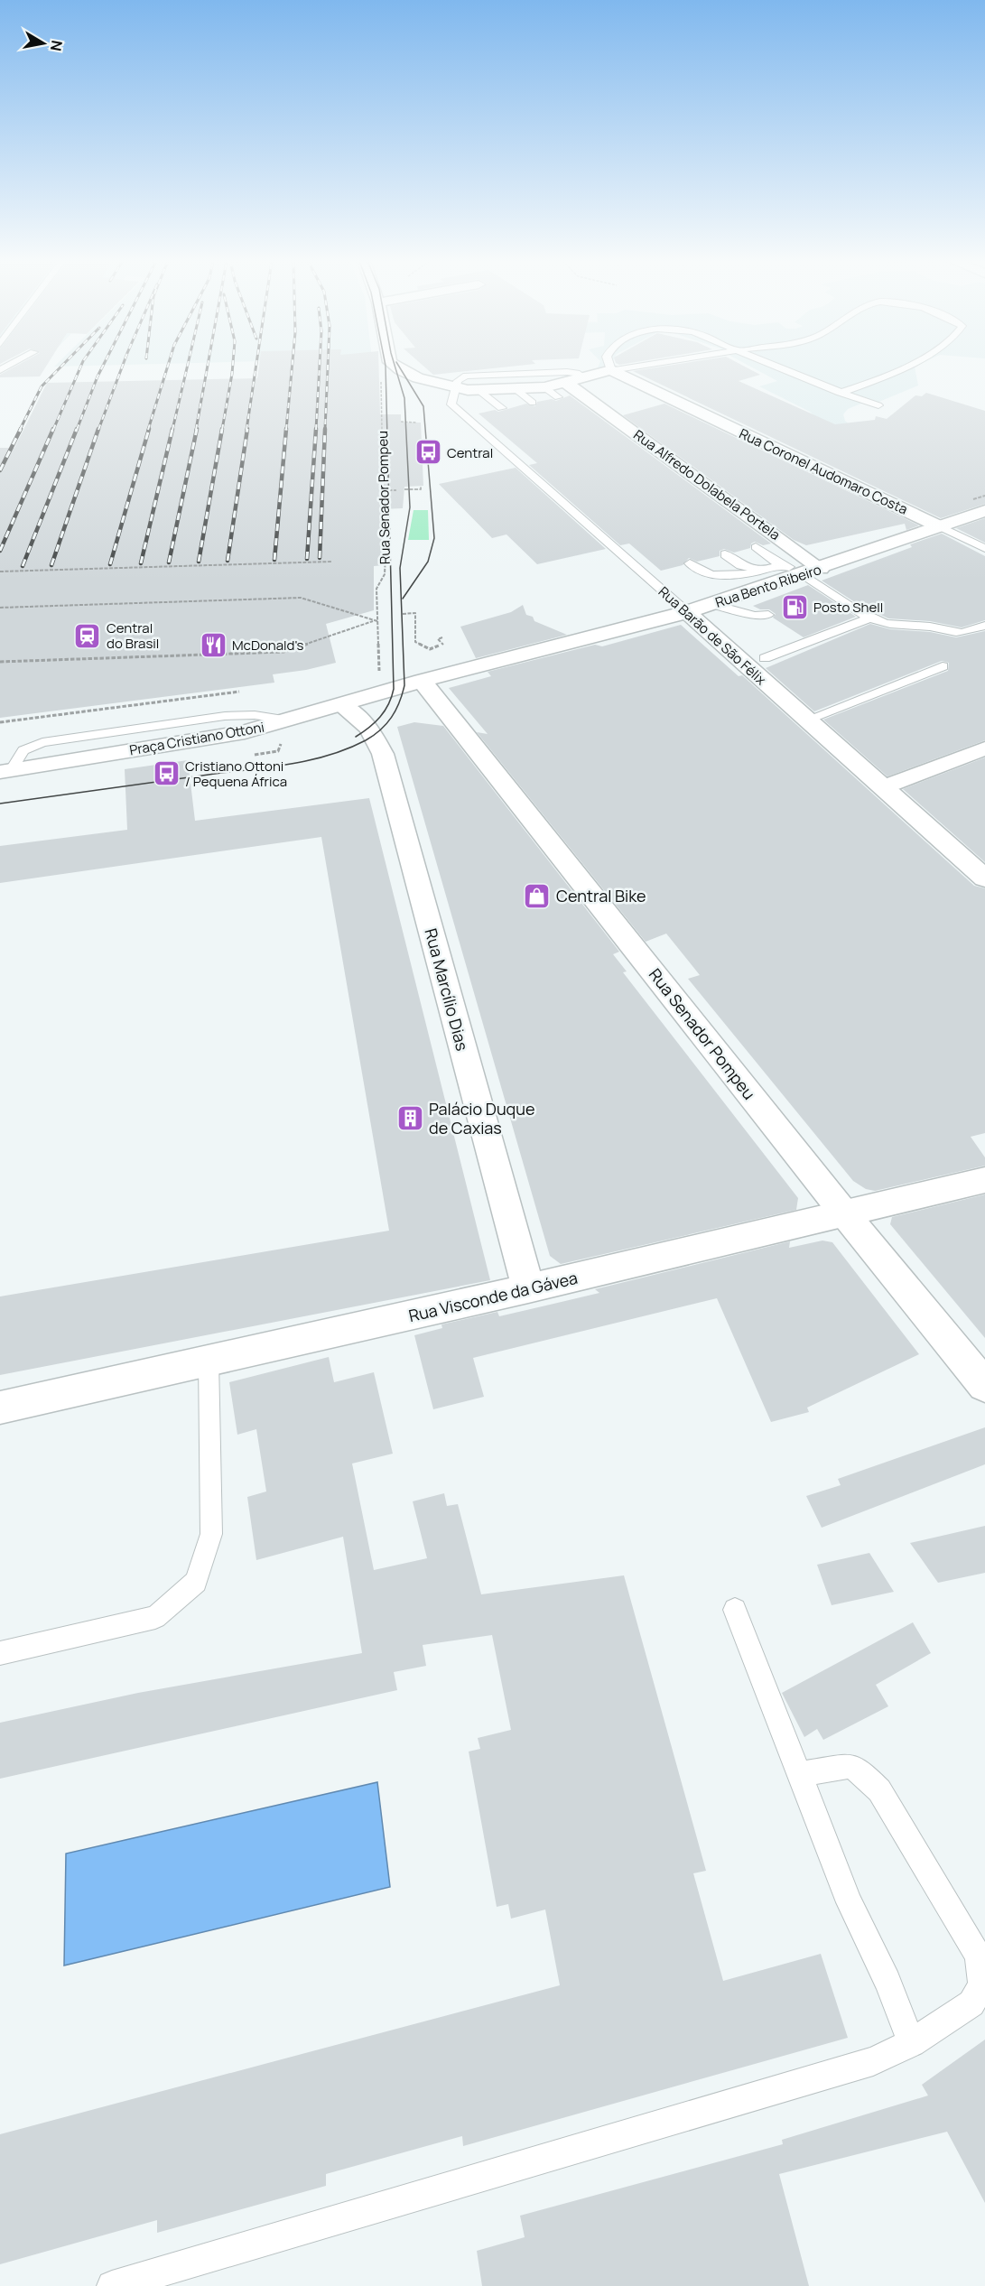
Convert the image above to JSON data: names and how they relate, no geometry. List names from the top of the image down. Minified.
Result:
{"streets":{"street":["Rua Coronel Audomaro Costa","Rua Alfredo Dolabela Portela","Rua Senador Pompeu","Rua Bento Ribeiro","Rua Barão de São Félix","Praça Cristiano Ottoni","Rua Marcílio Dias","Rua Visconde da Gávea"]},"crossings":[["Rua Coronel Audomaro Costa","Rua Bento Ribeiro"],["Rua Alfredo Dolabela Portela","Rua Bento Ribeiro"],["Rua Senador Pompeu","Rua Bento Ribeiro"],["Rua Senador Pompeu","Praça Cristiano Ottoni"],["Rua Senador Pompeu","Rua Visconde da Gávea"],["Rua Bento Ribeiro","Rua Barão de São Félix"],["Rua Bento Ribeiro","Praça Cristiano Ottoni"],["Praça Cristiano Ottoni","Rua Marcílio Dias"],["Rua Marcílio Dias","Rua Visconde da Gávea"]],"places":{"bus stop":["Central","Cristiano Ottoni / Pequena África"],"fuel station":["Posto Shell"],"station":["Central do Brasil"],"restaurant":["McDonald's"],"shop":["Central Bike"],"building":["Palácio Duque de Caxias"]},"north":"right"}
